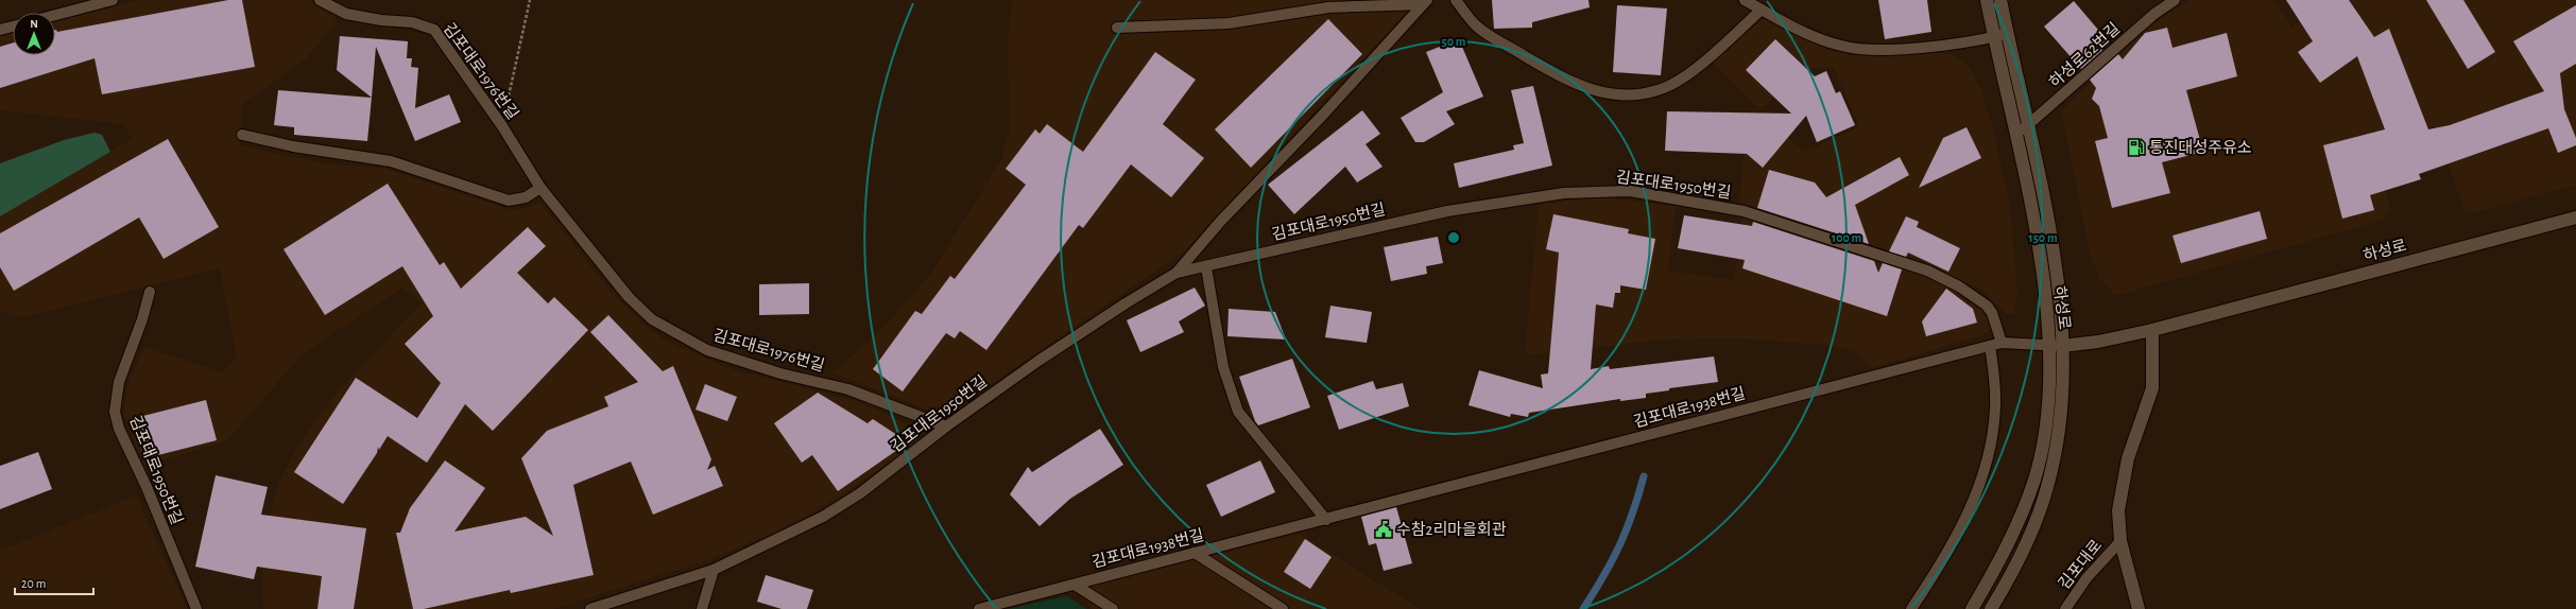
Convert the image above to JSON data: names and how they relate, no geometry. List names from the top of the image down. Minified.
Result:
{"streets":{"street":["하성로"],"lane":["하성로62번길","김포대로1976번길","김포대로1950번길","김포대로1938번길","김포대로"]},"crossings":[["하성로62번길","하성로"],["김포대로1976번길","김포대로1950번길"],["김포대로1950번길","김포대로1938번길"],["하성로","김포대로1938번길"]],"places":{"fuel station":["통진대성주유소"],"public building":["수참2리마을회관"]},"scale_bar":"20 m","north":"top","rings":["50 m","100 m","150 m"]}
